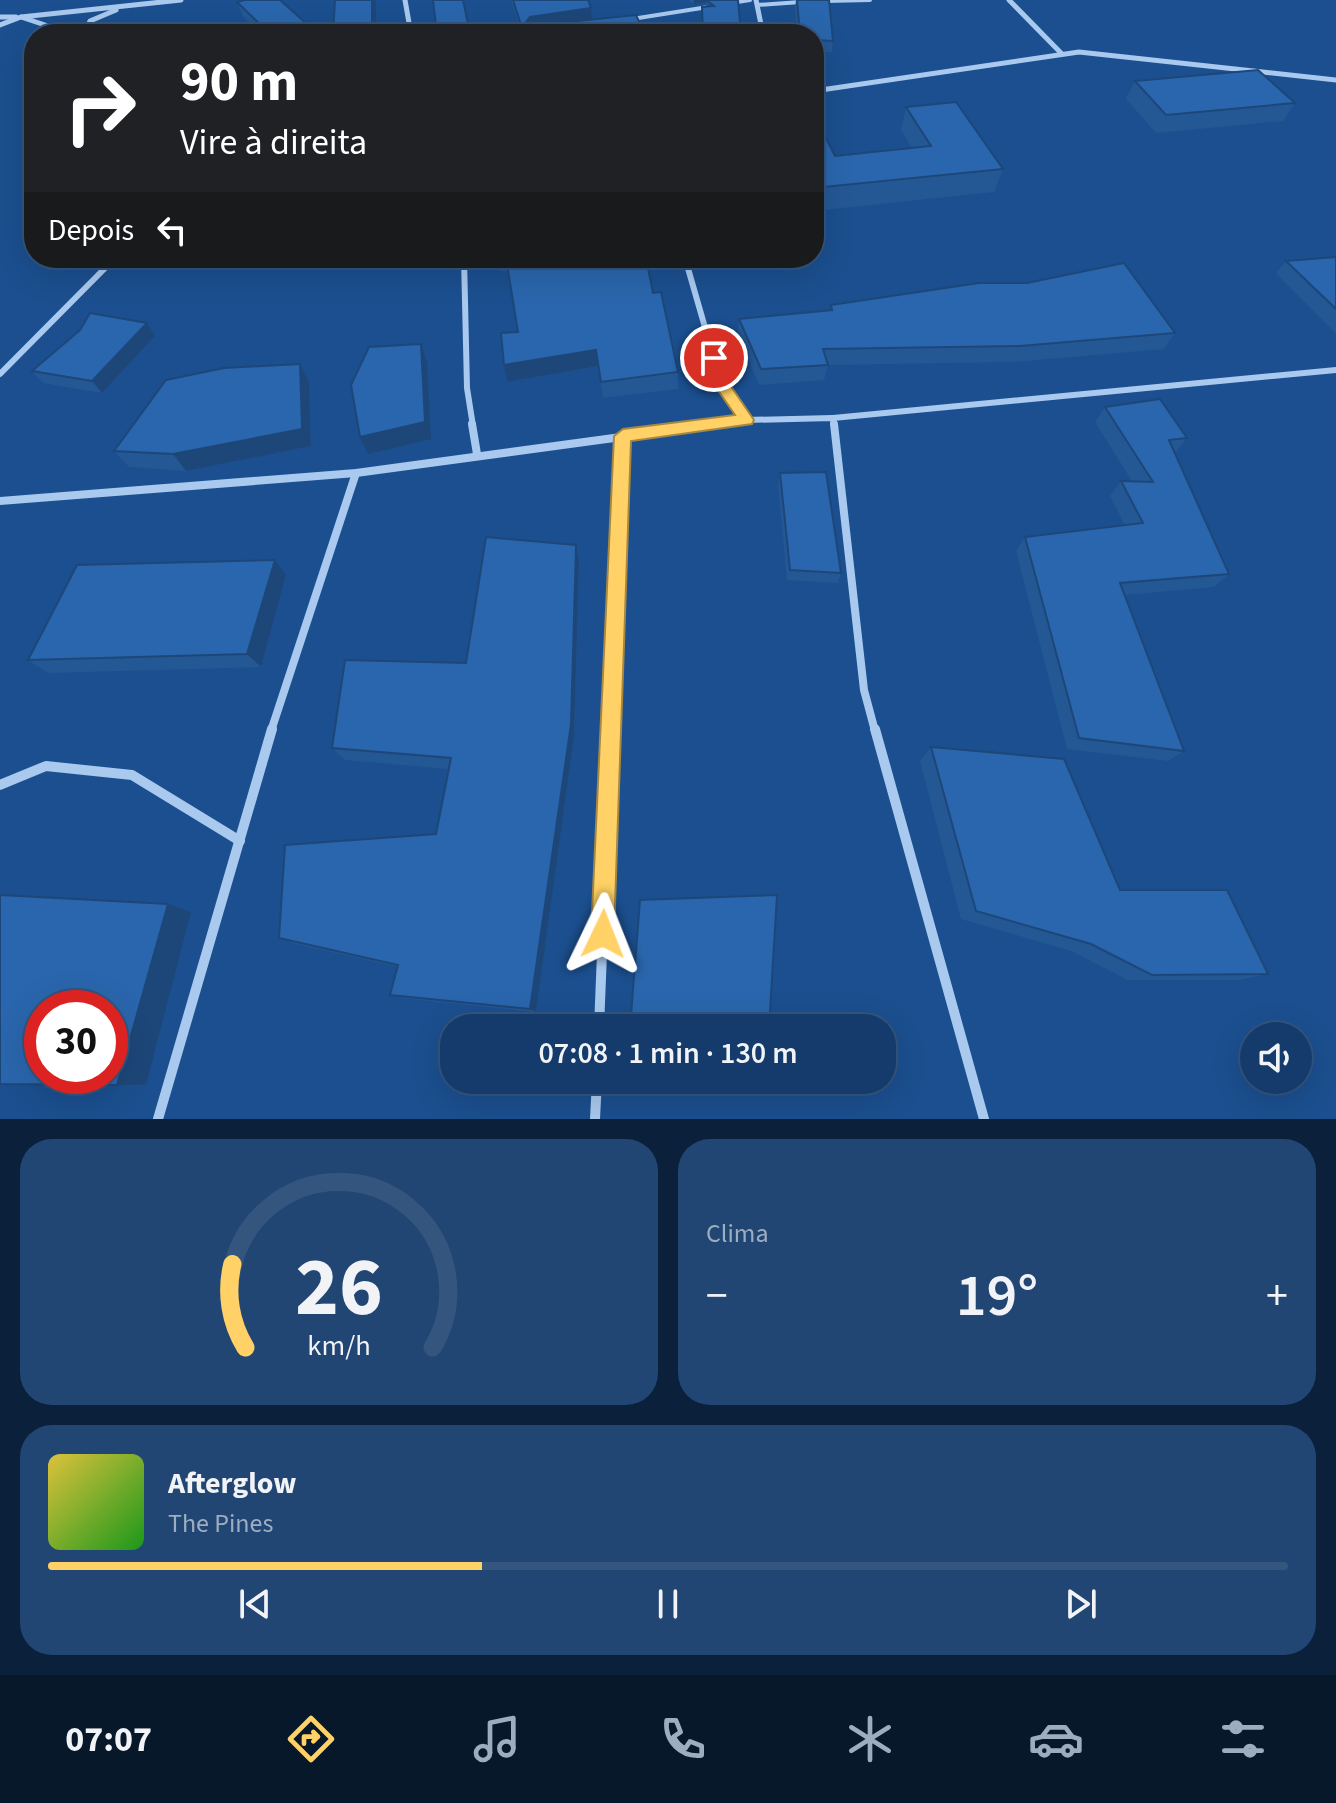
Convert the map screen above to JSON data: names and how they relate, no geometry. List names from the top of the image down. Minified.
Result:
{"page":{"turn":["90 m","Vire à direita"],"then":"Depois","limit":"30","trip":"07:08 · 1 min · 130 m","tile":"Clima","heat":["−","19°","+"],"song":["Afterglow","The Pines"],"tabs":"07:07","gauge":["26","km/h"]}}
